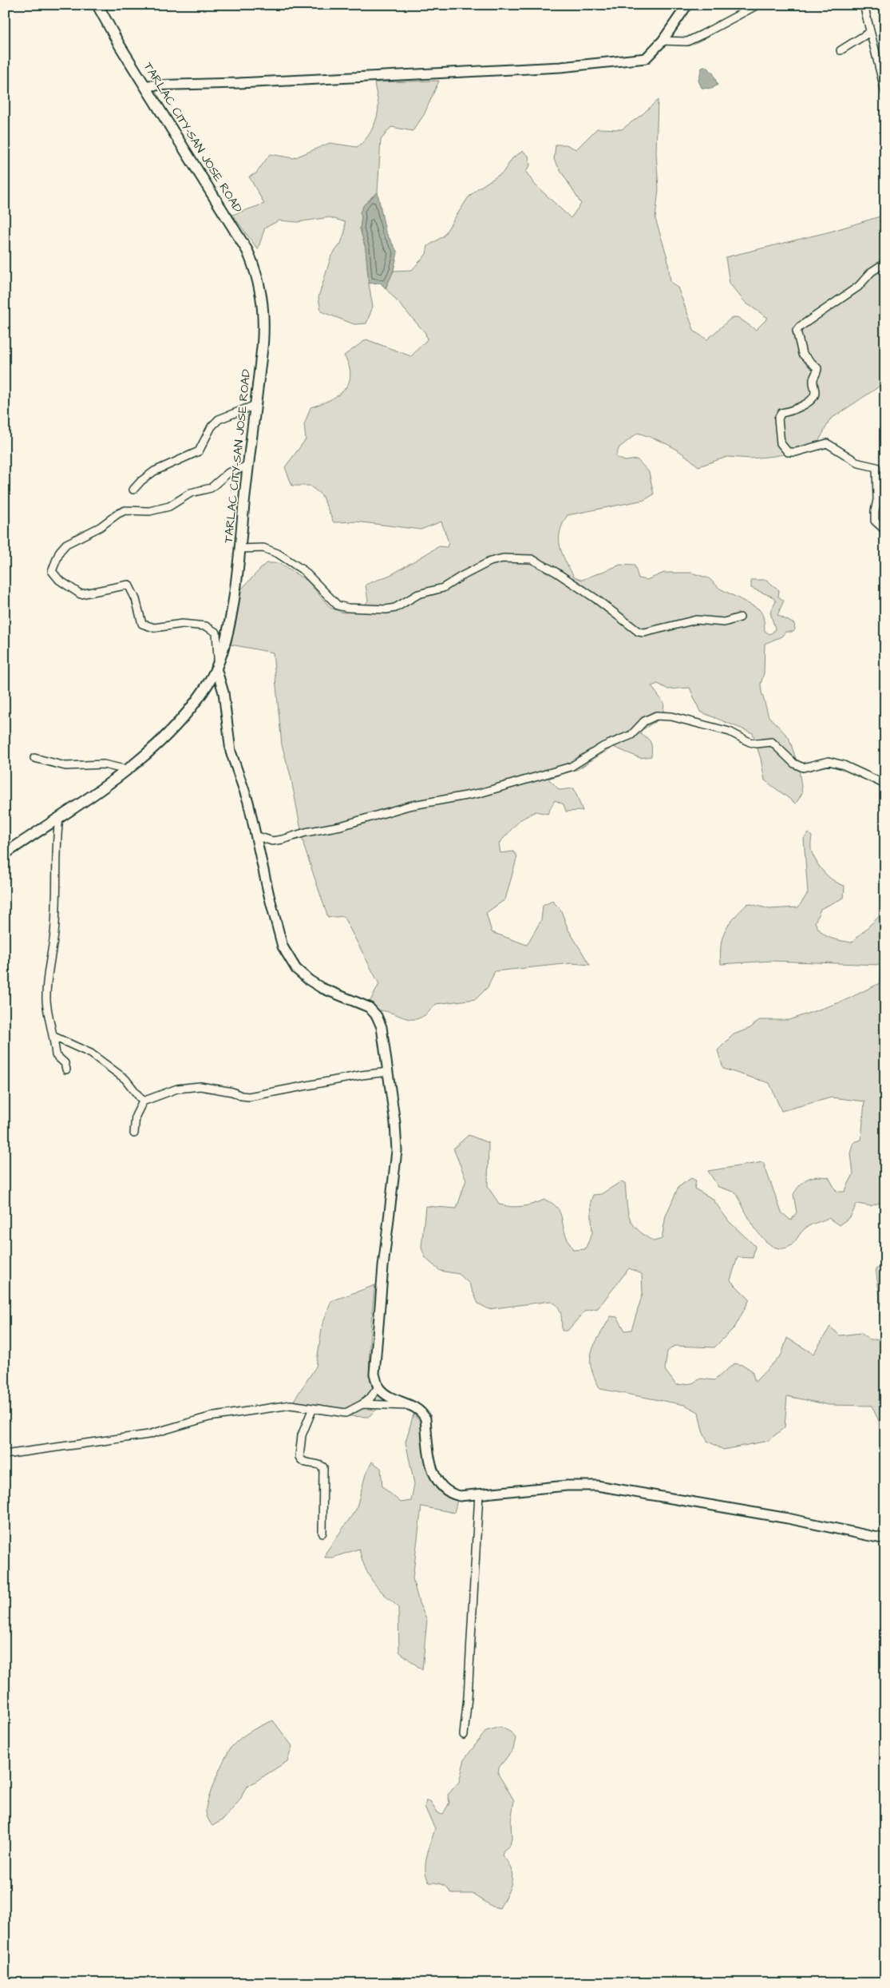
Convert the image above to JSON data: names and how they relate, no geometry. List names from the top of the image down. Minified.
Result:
{"streets":{"main road":["TARLAC CITY-SAN JOSE ROAD"]}}
